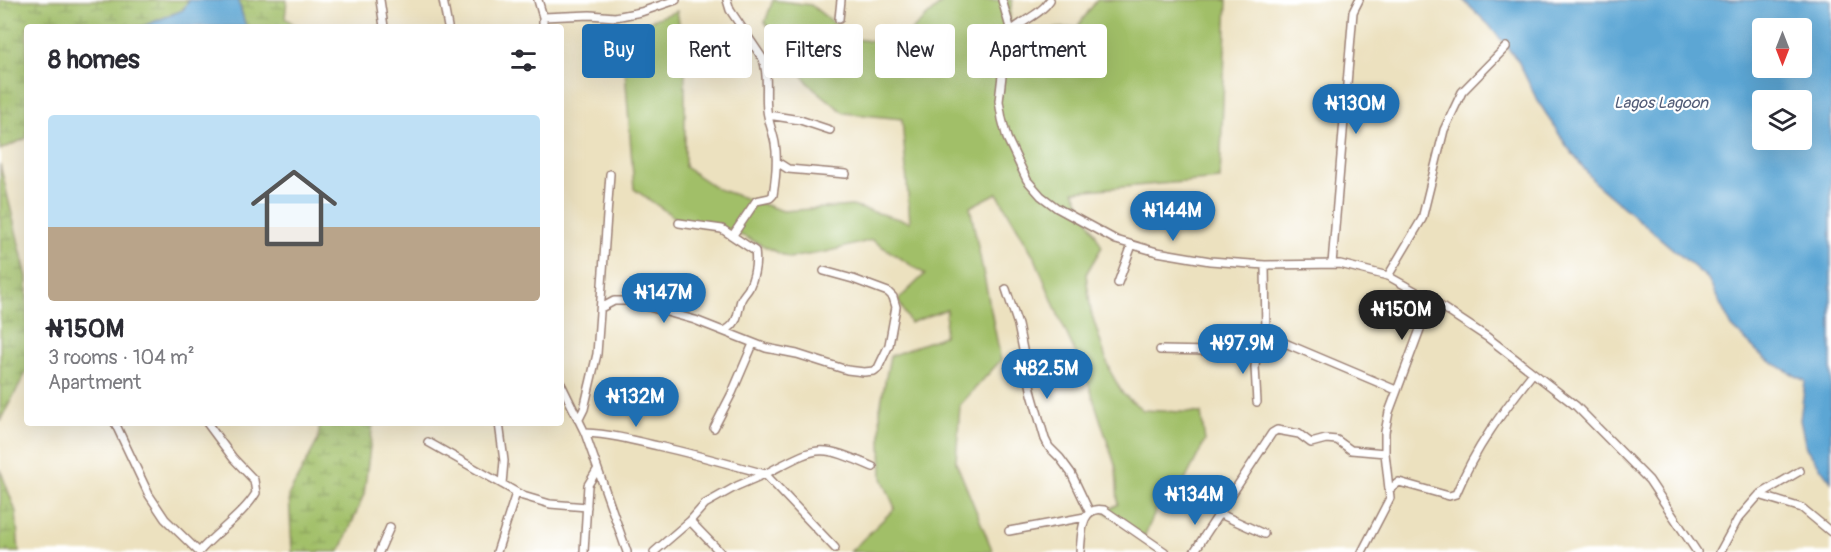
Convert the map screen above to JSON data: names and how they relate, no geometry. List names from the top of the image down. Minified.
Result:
{"water":["Lagos Lagoon"],"north":"bottom","page":{"chip":["Buy","Rent","Filters","New","Apartment"],"heading":"8 homes","price":["₦130M","₦144M","₦147M","₦150M","₦97.9M","₦82.5M","₦132M","₦134M"],"list":[{"name":"₦150M","note":"3 rooms · 104 m² · Apartment"}]}}
